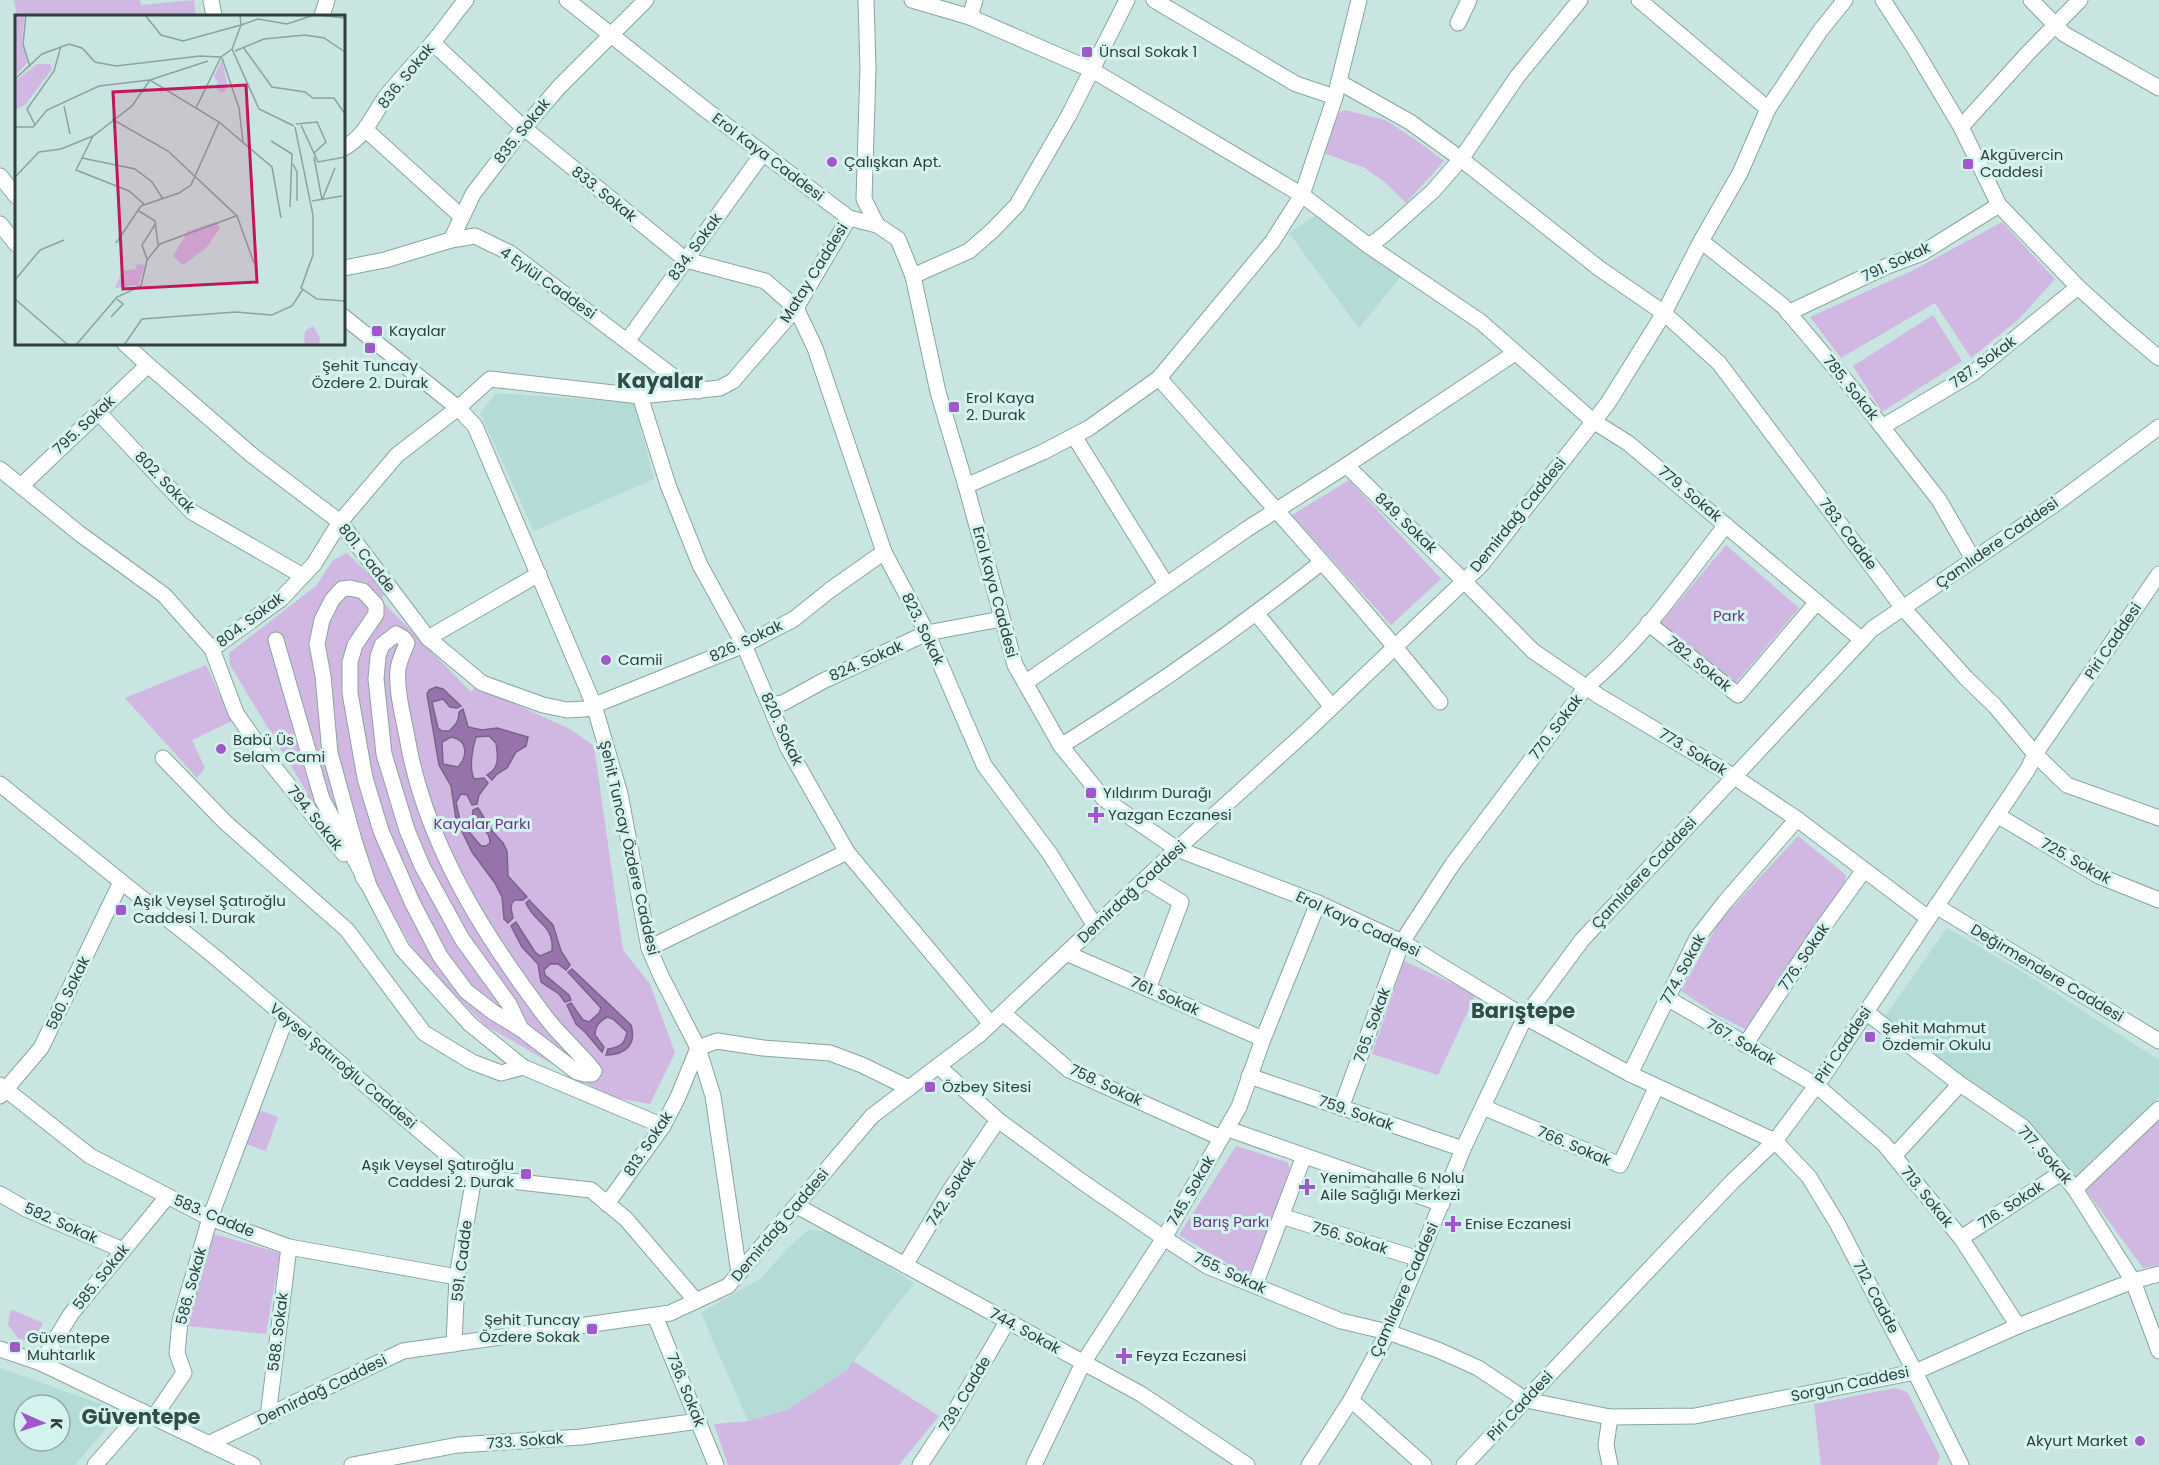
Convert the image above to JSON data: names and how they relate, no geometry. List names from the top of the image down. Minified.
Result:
{"streets":{"street":["836. Sokak","835. Sokak","Erol Kaya Caddesi","833. Sokak","834. Sokak","791. Sokak","Matay Caddesi","4 Eylül Caddesi","787. Sokak","785. Sokak","795. Sokak","802. Sokak","779. Sokak","Demirdağ Caddesi","849. Sokak","783. Cadde","Çamlıdere Caddesi","801. Cadde","804. Sokak","823. Sokak","826. Sokak","Piri Caddesi","824. Sokak","782. Sokak","770. Sokak","820. Sokak","773. Sokak","794. Sokak","Şehit Tuncay Özdere Caddesi","725. Sokak","776. Sokak","774. Sokak","Değirmendere Caddesi","580. Sokak","761. Sokak","765. Sokak","767. Sokak","Veysel Şatıroğlu Caddesi","758. Sokak","759. Sokak","813. Sokak","766. Sokak","717. Sokak","745. Sokak","742. Sokak","713. Sokak","716. Sokak","583. Cadde","582. Sokak","756. Sokak","591. Cadde","755. Sokak","585. Sokak","586. Sokak","712. Cadde","744. Sokak","588. Sokak","Sorgun Caddesi","736. Sokak","739. Cadde","733. Sokak"]},"crossings":[["836. Sokak","833. Sokak"],["835. Sokak","Erol Kaya Caddesi"],["835. Sokak","833. Sokak"],["835. Sokak","4 Eylül Caddesi"],["Erol Kaya Caddesi","834. Sokak"],["Erol Kaya Caddesi","Matay Caddesi"],["Erol Kaya Caddesi","Demirdağ Caddesi"],["Erol Kaya Caddesi","Çamlıdere Caddesi"],["Erol Kaya Caddesi","Piri Caddesi"],["Erol Kaya Caddesi","824. Sokak"],["Erol Kaya Caddesi","770. Sokak"],["Erol Kaya Caddesi","774. Sokak"],["Erol Kaya Caddesi","765. Sokak"],["Erol Kaya Caddesi","766. Sokak"],["Erol Kaya Caddesi","745. Sokak"],["Erol Kaya Caddesi","712. Cadde"],["833. Sokak","834. Sokak"],["833. Sokak","Matay Caddesi"],["833. Sokak","823. Sokak"],["834. Sokak","4 Eylül Caddesi"],["791. Sokak","785. Sokak"],["Matay Caddesi","4 Eylül Caddesi"],["Matay Caddesi","804. Sokak"],["Matay Caddesi","823. Sokak"],["Matay Caddesi","820. Sokak"],["Matay Caddesi","Şehit Tuncay Özdere Caddesi"],["787. Sokak","785. Sokak"],["785. Sokak","Demirdağ Caddesi"],["785. Sokak","Çamlıdere Caddesi"],["795. Sokak","802. Sokak"],["795. Sokak","801. Cadde"],["795. Sokak","794. Sokak"],["802. Sokak","804. Sokak"],["779. Sokak","Demirdağ Caddesi"],["779. Sokak","Çamlıdere Caddesi"],["779. Sokak","782. Sokak"],["779. Sokak","770. Sokak"],["Demirdağ Caddesi","849. Sokak"],["Demirdağ Caddesi","783. Cadde"],["Demirdağ Caddesi","823. Sokak"],["Demirdağ Caddesi","820. Sokak"],["Demirdağ Caddesi","773. Sokak"],["Demirdağ Caddesi","Şehit Tuncay Özdere Caddesi"],["Demirdağ Caddesi","761. Sokak"],["Demirdağ Caddesi","758. Sokak"],["Demirdağ Caddesi","591. Cadde"],["Demirdağ Caddesi","755. Sokak"],["Demirdağ Caddesi","744. Sokak"],["Demirdağ Caddesi","588. Sokak"],["Demirdağ Caddesi","736. Sokak"],["849. Sokak","773. Sokak"],["783. Cadde","Çamlıdere Caddesi"],["783. Cadde","Piri Caddesi"],["Çamlıdere Caddesi","773. Sokak"],["Çamlıdere Caddesi","758. Sokak"],["Çamlıdere Caddesi","759. Sokak"],["Çamlıdere Caddesi","766. Sokak"],["Çamlıdere Caddesi","756. Sokak"],["Çamlıdere Caddesi","755. Sokak"],["801. Cadde","804. Sokak"],["801. Cadde","826. Sokak"],["801. Cadde","Şehit Tuncay Özdere Caddesi"],["804. Sokak","794. Sokak"],["804. Sokak","Şehit Tuncay Özdere Caddesi"],["823. Sokak","826. Sokak"],["823. Sokak","824. Sokak"],["826. Sokak","820. Sokak"],["826. Sokak","Şehit Tuncay Özdere Caddesi"],["Piri Caddesi","773. Sokak"],["Piri Caddesi","725. Sokak"],["Piri Caddesi","Değirmendere Caddesi"],["Piri Caddesi","767. Sokak"],["Piri Caddesi","717. Sokak"],["Piri Caddesi","713. Sokak"],["Piri Caddesi","755. Sokak"],["Piri Caddesi","712. Cadde"],["Piri Caddesi","Sorgun Caddesi"],["824. Sokak","820. Sokak"],["782. Sokak","770. Sokak"],["770. Sokak","773. Sokak"],["770. Sokak","765. Sokak"],["773. Sokak","776. Sokak"],["773. Sokak","774. Sokak"],["773. Sokak","Değirmendere Caddesi"],["794. Sokak","813. Sokak"],["Şehit Tuncay Özdere Caddesi","813. Sokak"],["776. Sokak","767. Sokak"],["774. Sokak","767. Sokak"],["580. Sokak","Veysel Şatıroğlu Caddesi"],["580. Sokak","583. Cadde"],["761. Sokak","745. Sokak"],["765. Sokak","759. Sokak"],["767. Sokak","713. Sokak"],["Veysel Şatıroğlu Caddesi","591. Cadde"],["758. Sokak","745. Sokak"],["759. Sokak","745. Sokak"],["717. Sokak","716. Sokak"],["717. Sokak","Sorgun Caddesi"],["745. Sokak","755. Sokak"],["745. Sokak","744. Sokak"],["742. Sokak","755. Sokak"],["742. Sokak","744. Sokak"],["713. Sokak","716. Sokak"],["713. Sokak","Sorgun Caddesi"],["583. Cadde","591. Cadde"],["583. Cadde","585. Sokak"],["583. Cadde","586. Sokak"],["583. Cadde","588. Sokak"],["582. Sokak","585. Sokak"],["755. Sokak","Sorgun Caddesi"],["712. Cadde","Sorgun Caddesi"],["744. Sokak","739. Cadde"],["736. Sokak","733. Sokak"]],"districts":["Kayalar","Barıştepe","Güventepe"],"parks":["Park","Kayalar Parkı","Barış Parkı"],"places":{"transit":["Ünsal Sokak 1","Akgüvercin Caddesi","Kayalar","Şehit Tuncay Özdere 2. Durak","Erol Kaya 2. Durak","Yıldırım Durağı","Aşık Veysel Şatıroğlu Caddesi 1. Durak","Şehit Mahmut Özdemir Okulu","Özbey Sitesi","Aşık Veysel Şatıroğlu Caddesi 2. Durak","Şehit Tuncay Özdere Sokak","Güventepe Muhtarlık"],"other":["Çalışkan Apt.","Camii","Babü Üs Selam Cami","Akyurt Market"],"health":["Yazgan Eczanesi","Yenimahalle 6 Nolu Aile Sağlığı Merkezi","Enise Eczanesi","Feyza Eczanesi"]},"north":"right"}
